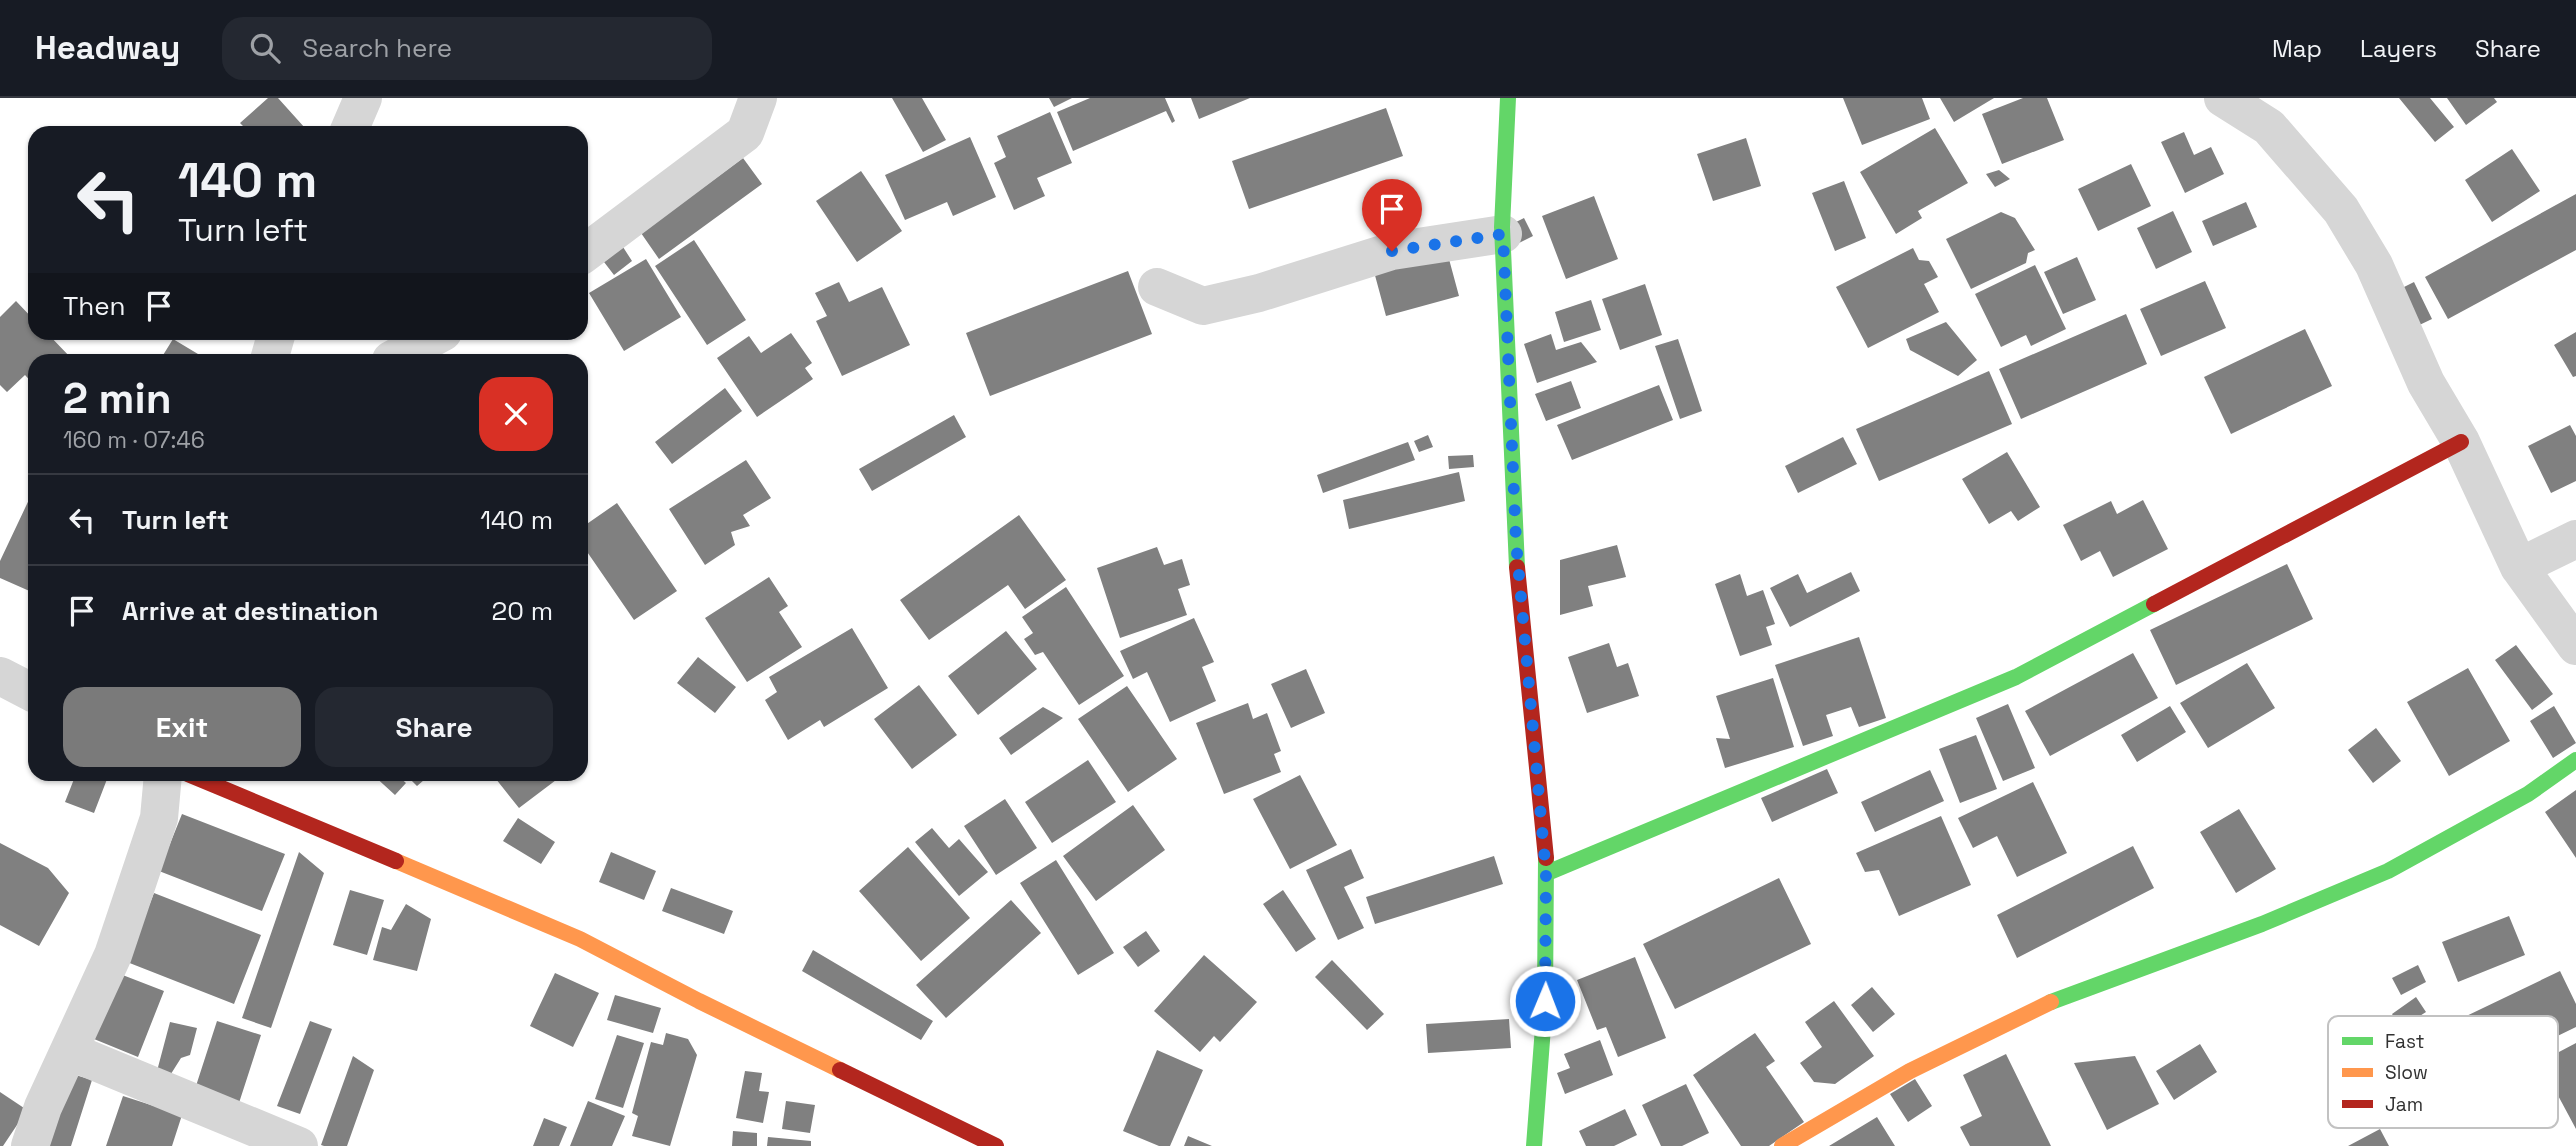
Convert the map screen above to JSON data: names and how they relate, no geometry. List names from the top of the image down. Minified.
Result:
{"legend":["Fast","Slow","Jam"],"page":{"header":"Headway","search":"Search here","nav":["Map","Layers","Share"],"turn":["140 m","Turn left"],"then":"Then","heading":["2 min","160 m · 07:46"],"list":[{"name":"Turn left","value":"140 m"},{"name":"Arrive at destination","value":"20 m"}],"buttons":["Exit","Share"]}}
